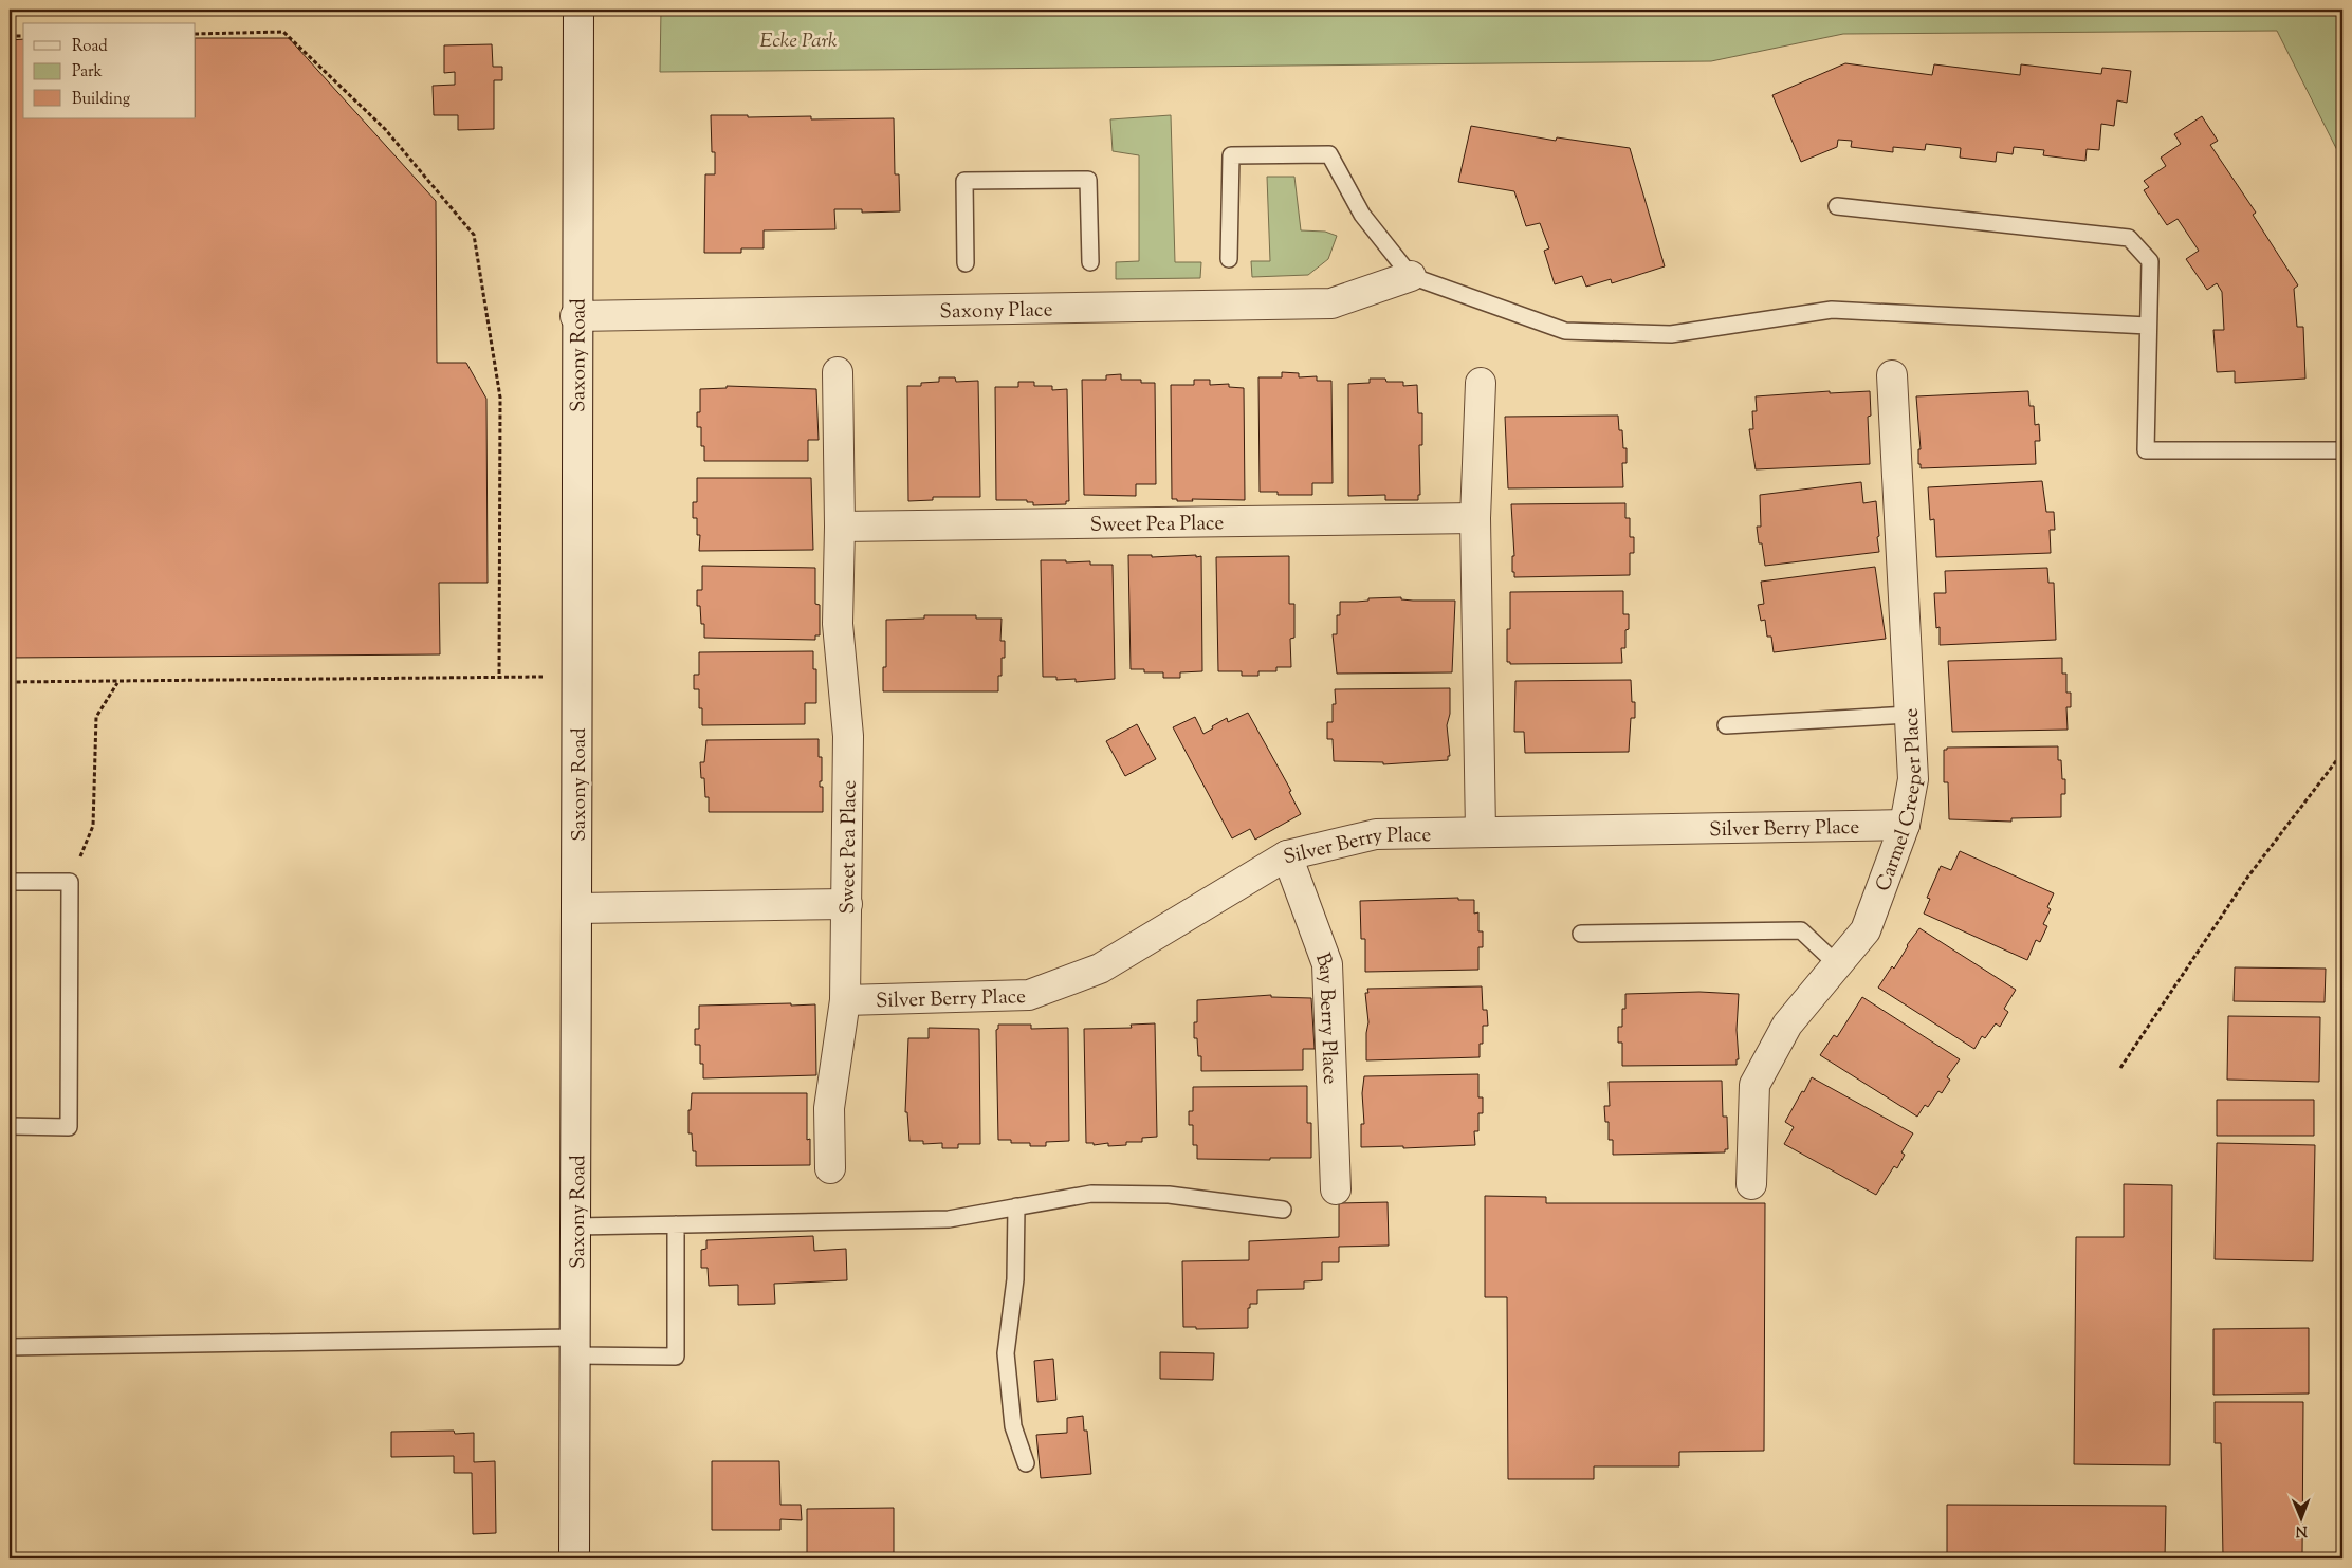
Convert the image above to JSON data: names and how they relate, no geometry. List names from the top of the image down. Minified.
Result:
{"streets":{"street":["Saxony Place","Saxony Road","Sweet Pea Place","Carmel Creeper Place","Silver Berry Place","Bay Berry Place"]},"crossings":[["Saxony Place","Saxony Road"],["Sweet Pea Place","Silver Berry Place"],["Carmel Creeper Place","Silver Berry Place"],["Silver Berry Place","Bay Berry Place"]],"parks":["Ecke Park"],"legend":["Road","Park","Building"],"north":"bottom"}
